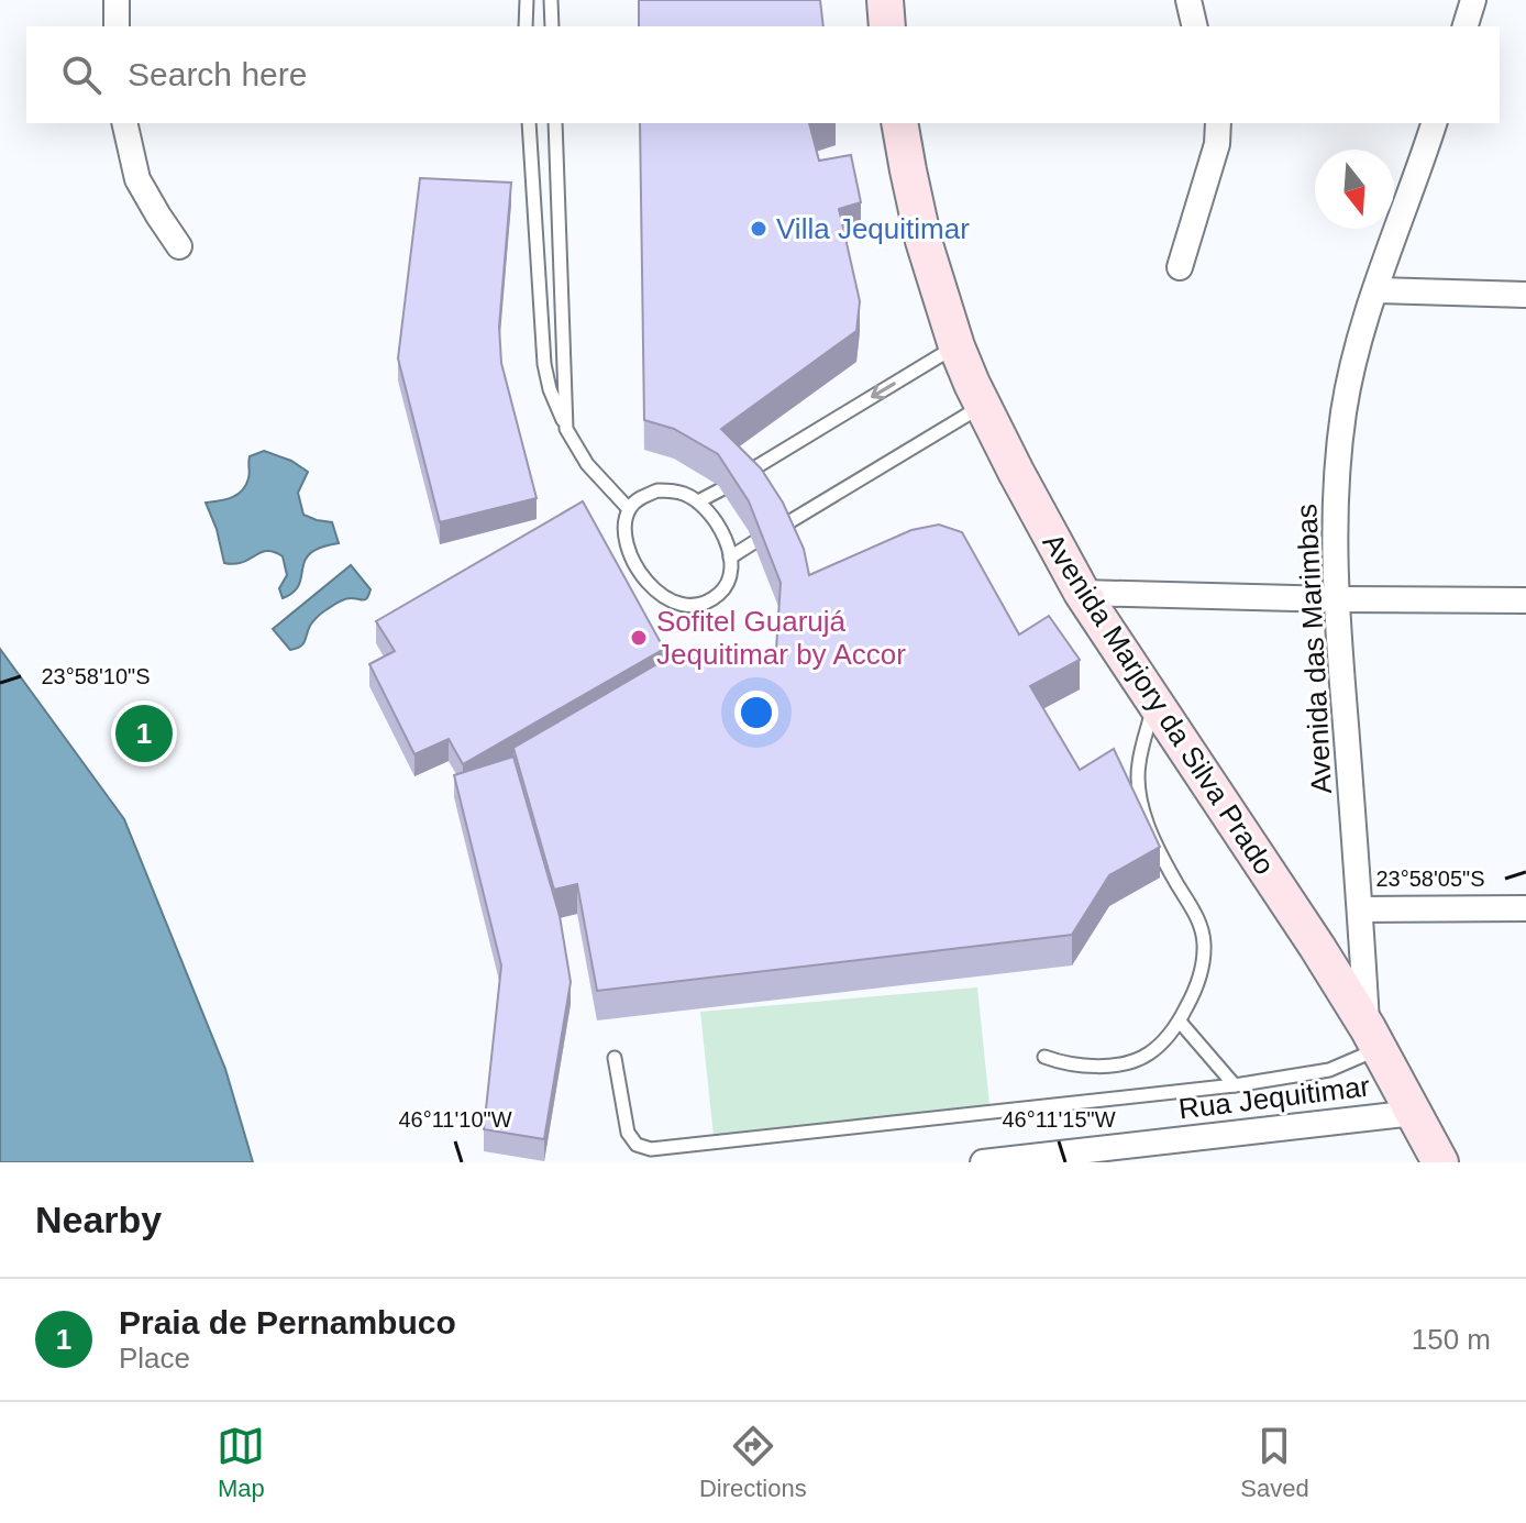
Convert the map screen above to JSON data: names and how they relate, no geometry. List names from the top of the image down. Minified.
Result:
{"streets":{"main road":["Avenida Marjory da Silva Prado"],"street":["Avenida das Marimbas","Rua Jequitimar"]},"crossings":[["Avenida das Marimbas","Avenida Marjory da Silva Prado"],["Avenida Marjory da Silva Prado","Rua Jequitimar"]],"places":["Villa Jequitimar","Sofitel Guarujá Jequitimar by Accor"],"north":"bottom","page":{"search":"Search here","pins":"1","heading":"Nearby","list":[{"mark":"1","name":"Praia de Pernambuco","note":"Place","value":"150 m"}],"nav":["Map","Directions","Saved"]},"coordinates":["23°58'10\"S","23°58'05\"S","46°11'10\"W","46°11'15\"W"]}
